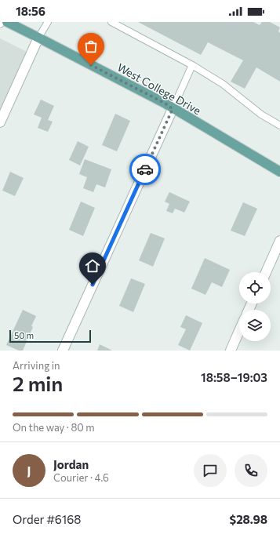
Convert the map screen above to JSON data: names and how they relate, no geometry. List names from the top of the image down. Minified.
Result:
{"streets":{"main road":["West College Drive"]},"scale_bar":"50 m","page":{"status":"18:56","scale":"50 m","heading":["2 min","Arriving in","18:58–19:03"],"panel":["Jordan","Courier · 4.6","Order #6168","$28.98"],"bar":"On the way · 80 m","round":"J"}}
